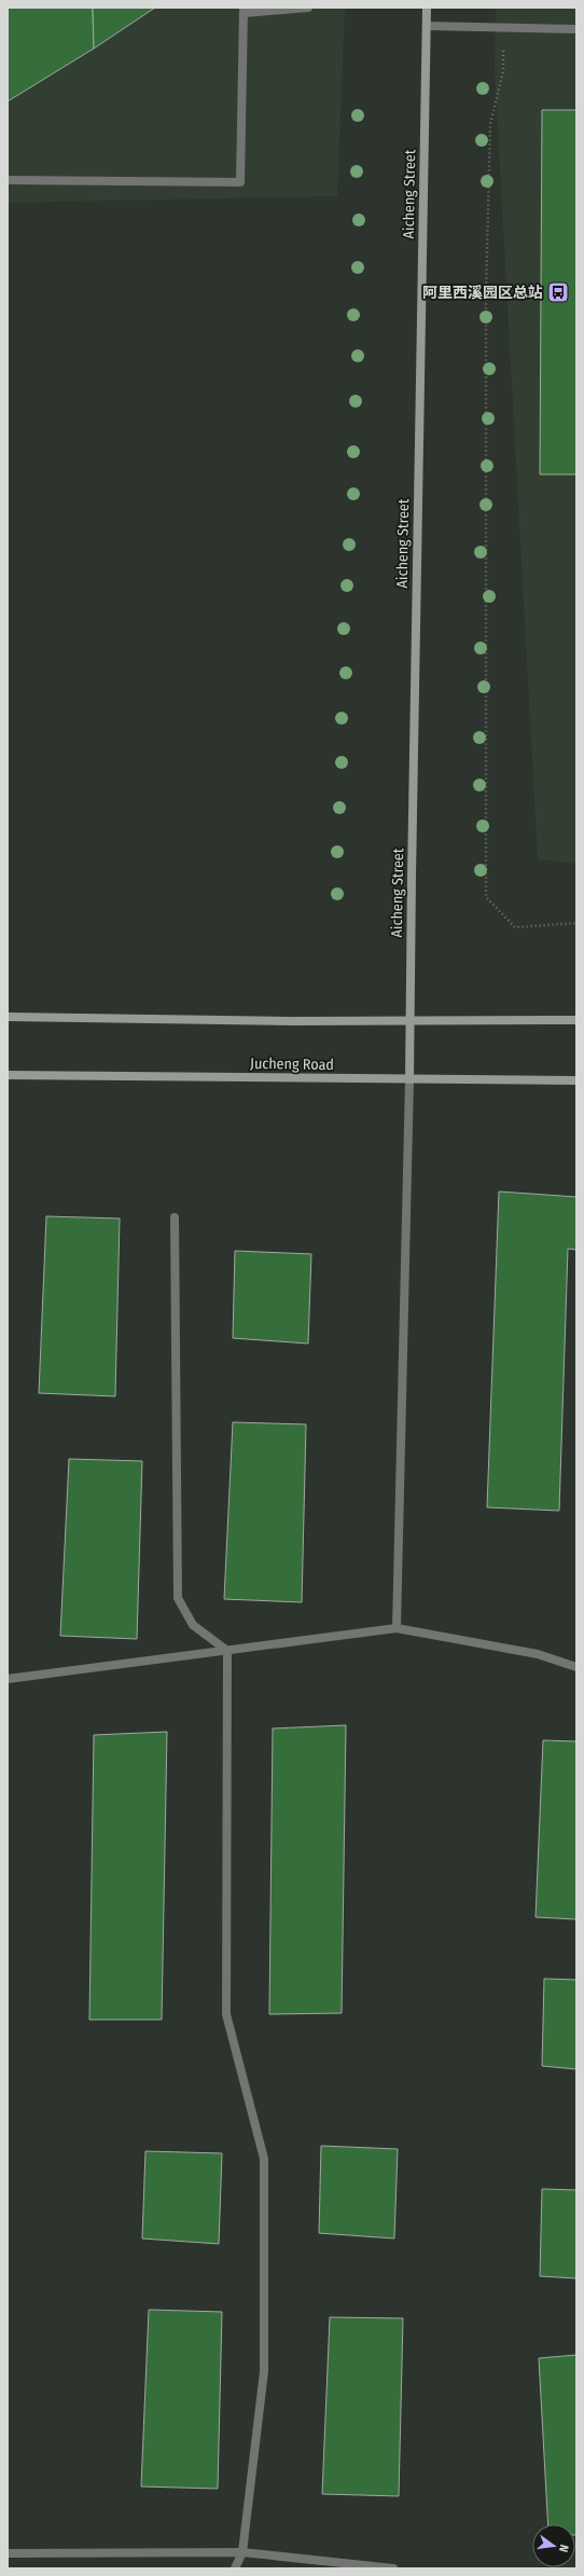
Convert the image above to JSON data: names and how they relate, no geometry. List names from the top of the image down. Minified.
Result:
{"streets":{"street":["Aicheng Street","Jucheng Road"]},"crossings":[["Aicheng Street","Jucheng Road"]],"places":{"bus stop":["阿里西溪园区总站"]},"north":"right"}
